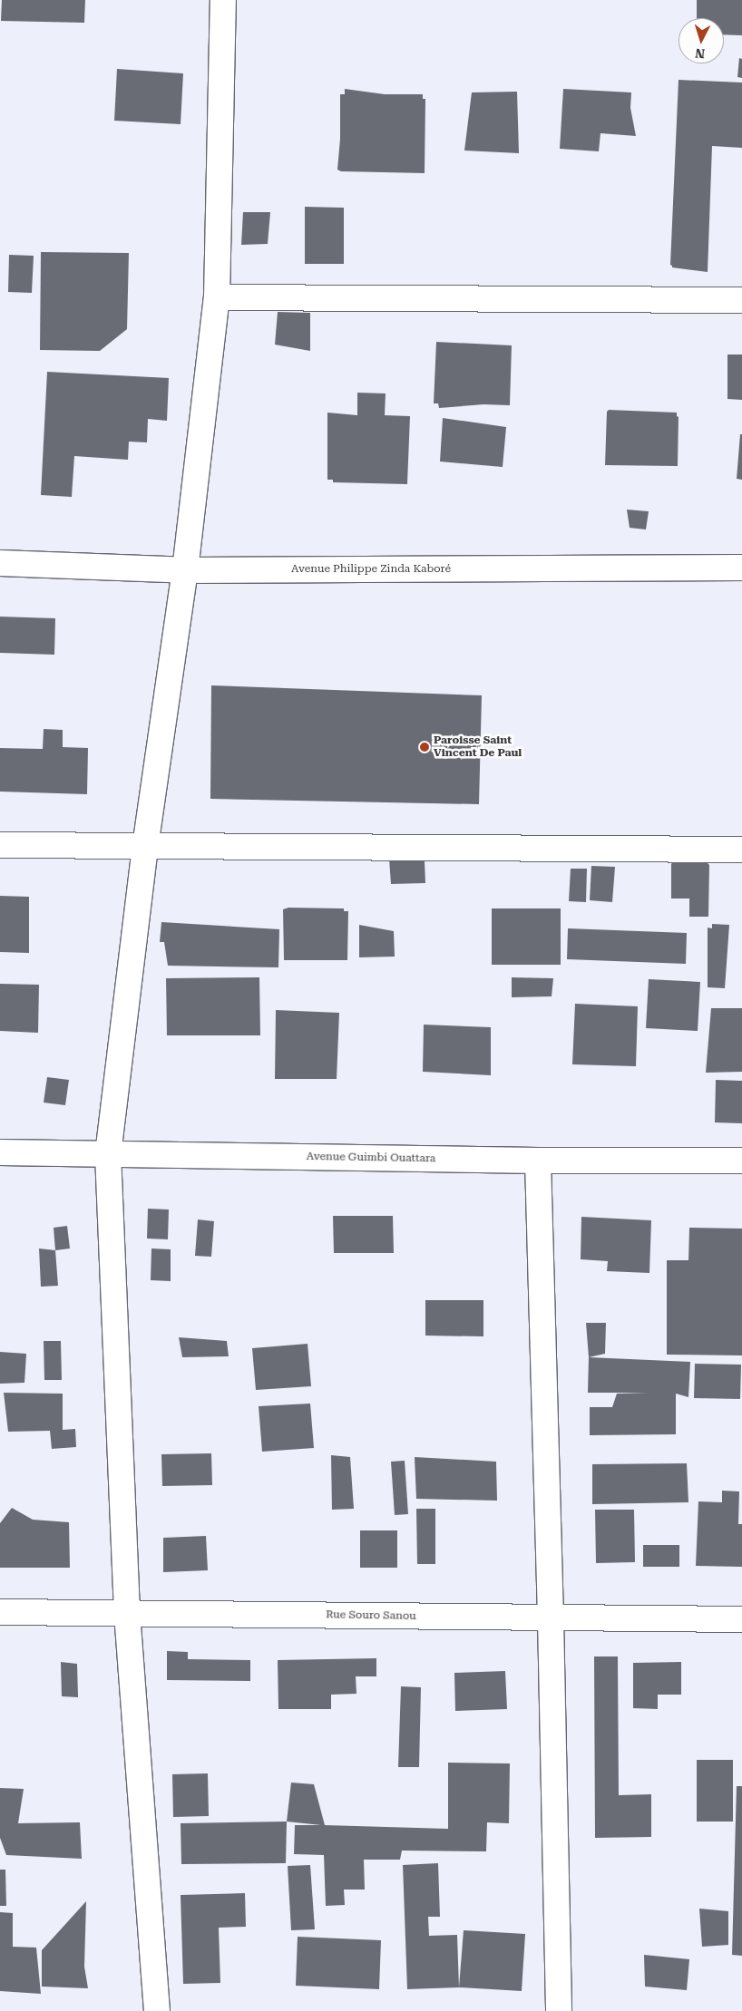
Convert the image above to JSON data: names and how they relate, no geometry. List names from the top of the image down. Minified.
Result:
{"streets":{"street":["Avenue Philippe Zinda Kaboré","Avenue Guimbi Ouattara","Rue Souro Sanou"]},"places":["Paroisse Saint Vincent De Paul"],"north":"bottom"}
